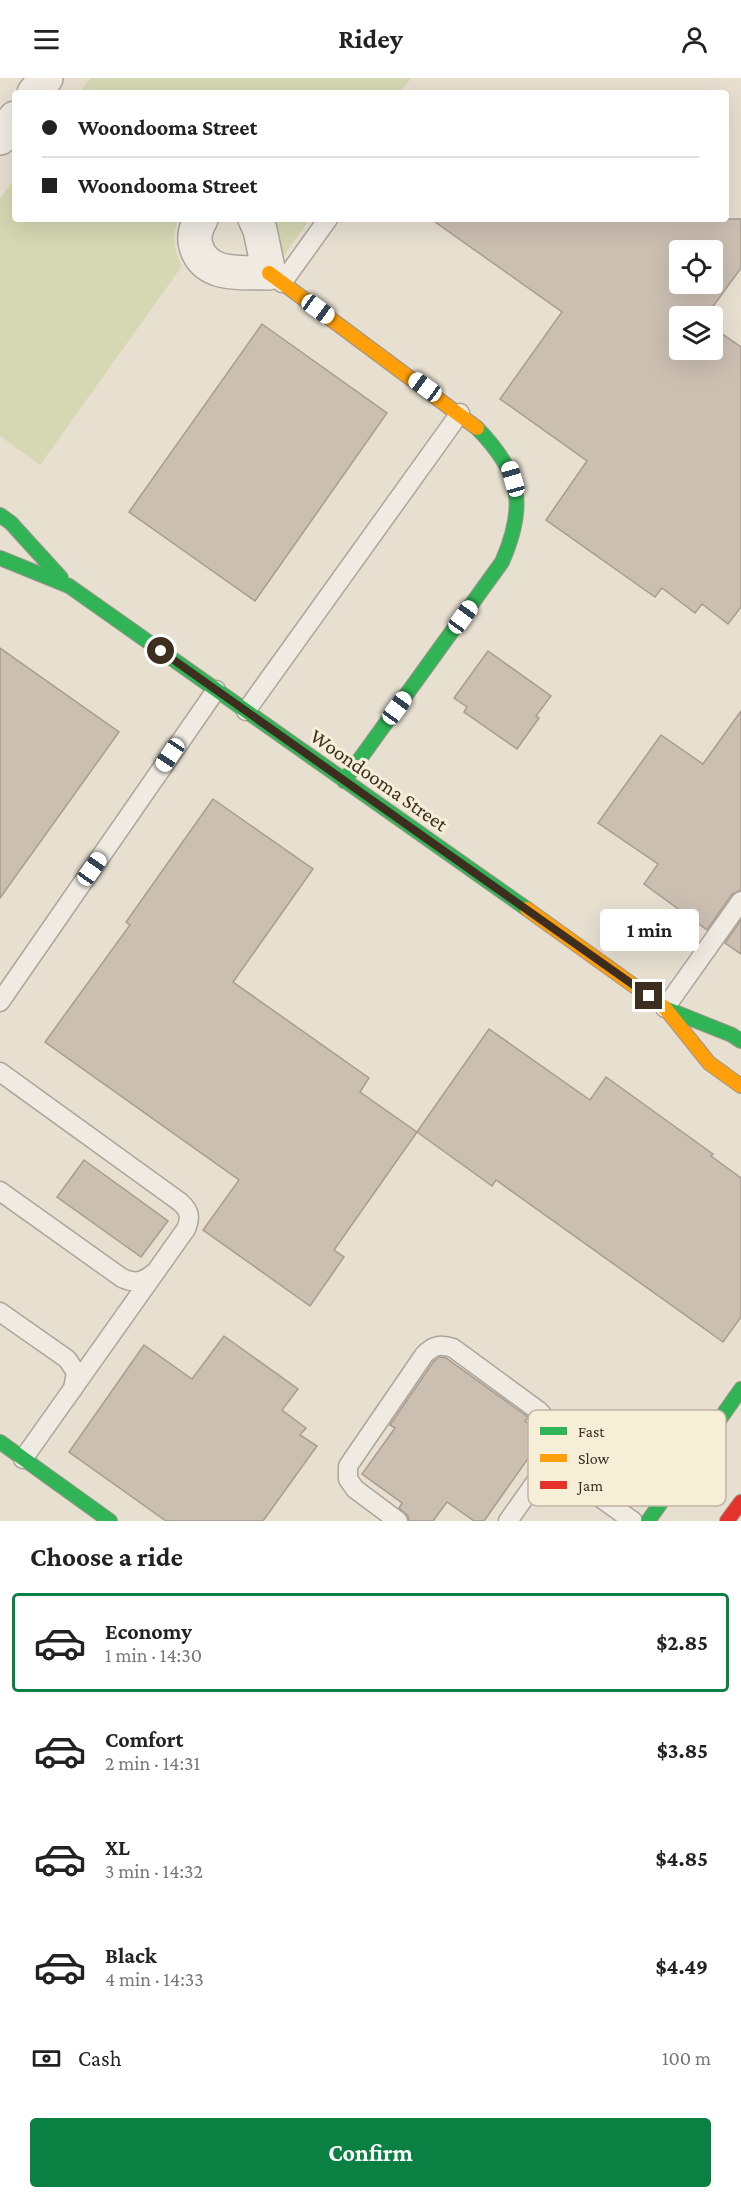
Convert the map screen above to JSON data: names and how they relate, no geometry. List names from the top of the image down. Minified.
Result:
{"streets":{"street":["Woondooma Street"]},"legend":["Fast","Slow","Jam"],"page":{"header":"Ridey","banner":["Woondooma Street","Woondooma Street"],"bubble":"1 min","heading":"Choose a ride","list":[{"name":"Economy","note":"1 min · 14:30","value":"$2.85"},{"name":"Comfort","note":"2 min · 14:31","value":"$3.85"},{"name":"XL","note":"3 min · 14:32","value":"$4.85"},{"name":"Black","note":"4 min · 14:33","value":"$4.49"}],"pay":["Cash","100 m"],"buttons":"Confirm"}}
